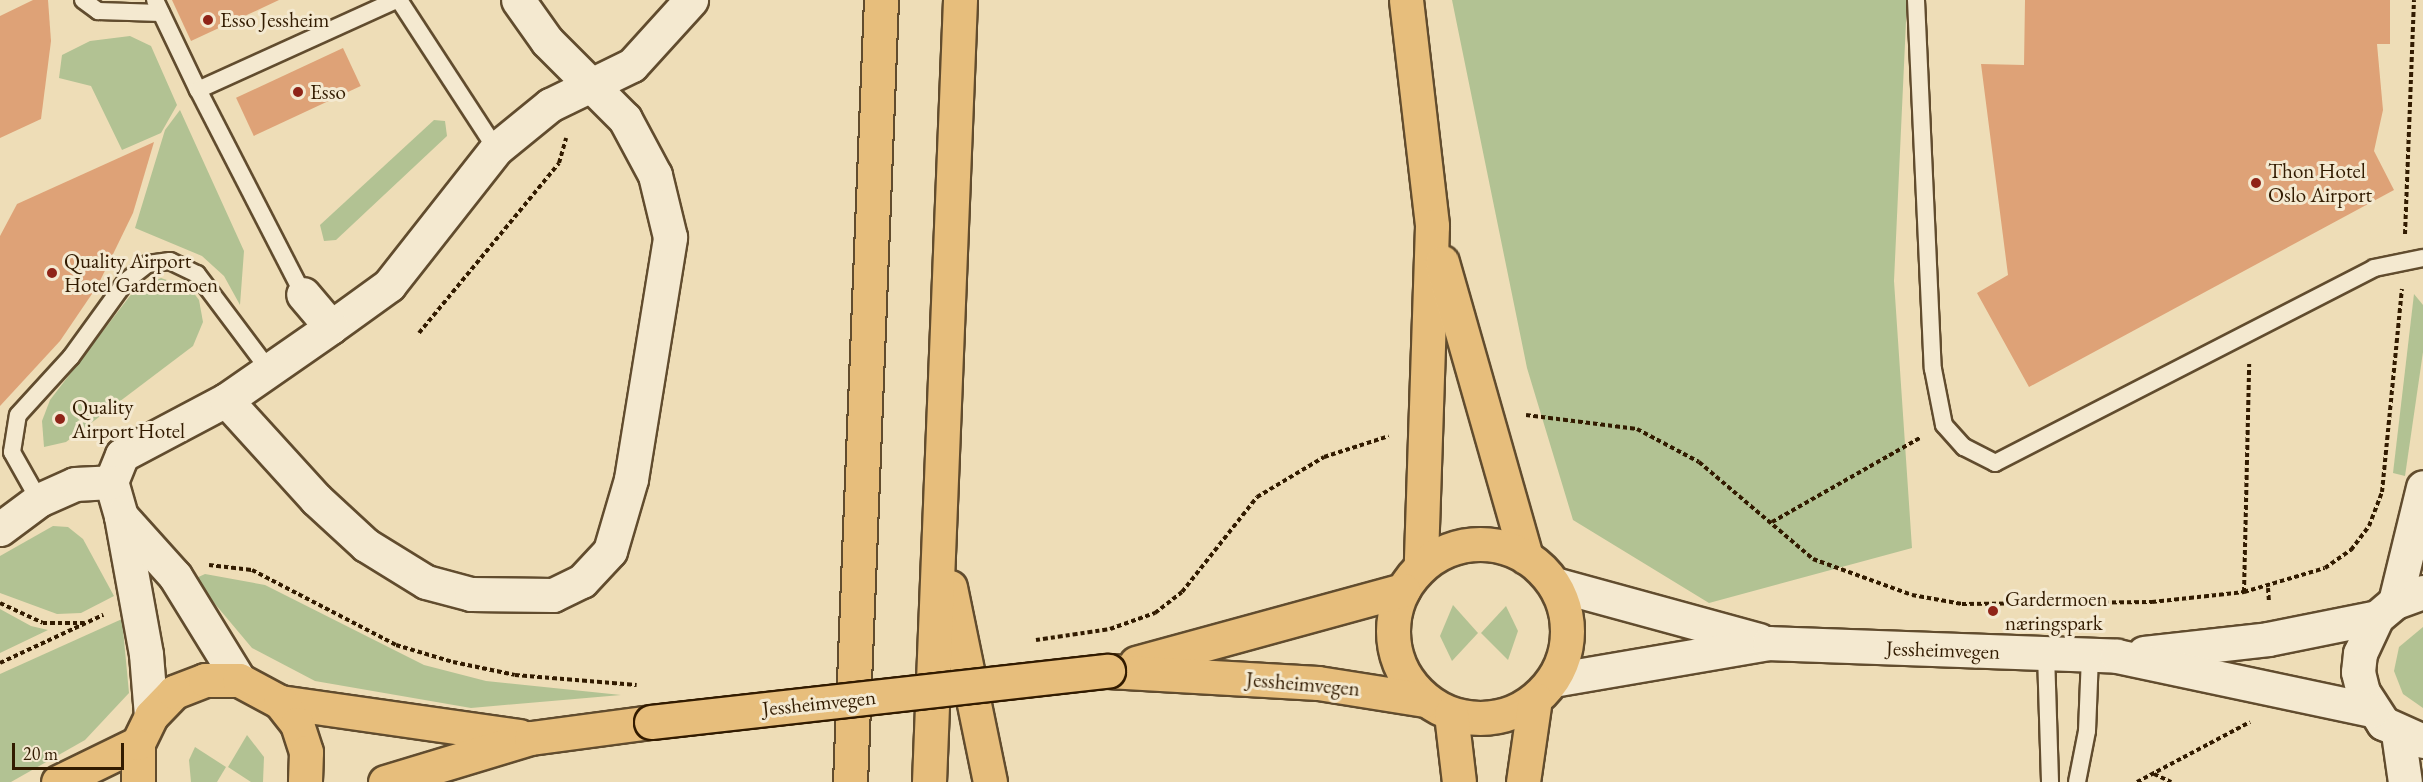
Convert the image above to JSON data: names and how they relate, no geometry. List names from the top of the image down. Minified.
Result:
{"streets":{"main road":["Jessheimvegen"]},"places":["Esso Jessheim","Esso","Thon Hotel Oslo Airport","Quality Airport Hotel Gardermoen","Quality Airport Hotel","Gardermoen næringspark"],"scale_bar":"20 m"}
